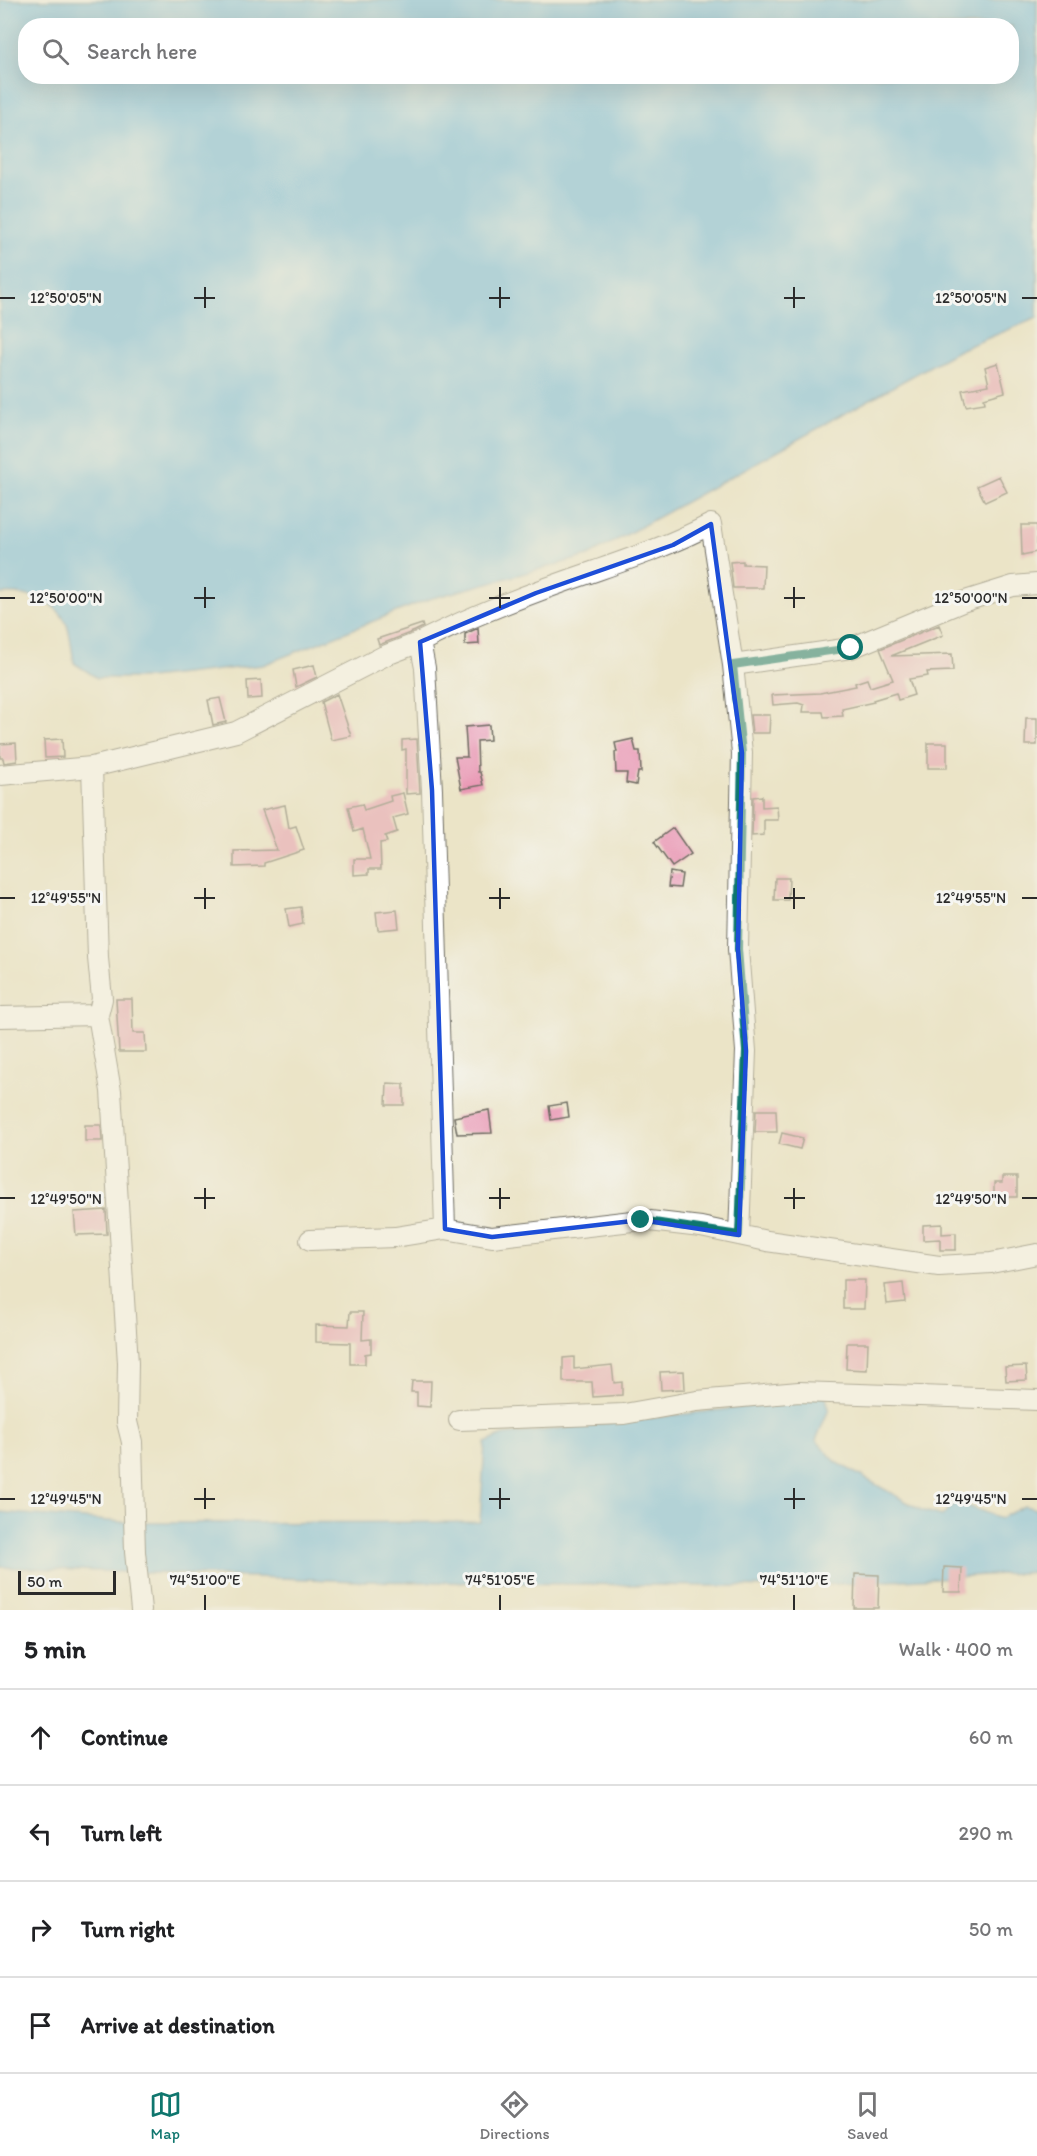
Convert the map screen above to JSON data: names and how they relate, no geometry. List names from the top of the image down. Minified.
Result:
{"scale_bar":"50 m","page":{"search":"Search here","scale":"50 m","heading":["5 min","Walk · 400 m"],"list":[["Continue","60 m"],["Turn left","290 m"],["Turn right","50 m"],"Arrive at destination"],"nav":["Map","Directions","Saved"]},"coordinates":["12°50'05\"N","12°50'00\"N","12°49'55\"N","12°49'50\"N","12°49'45\"N","74°51'00\"E","74°51'05\"E","74°51'10\"E"]}
